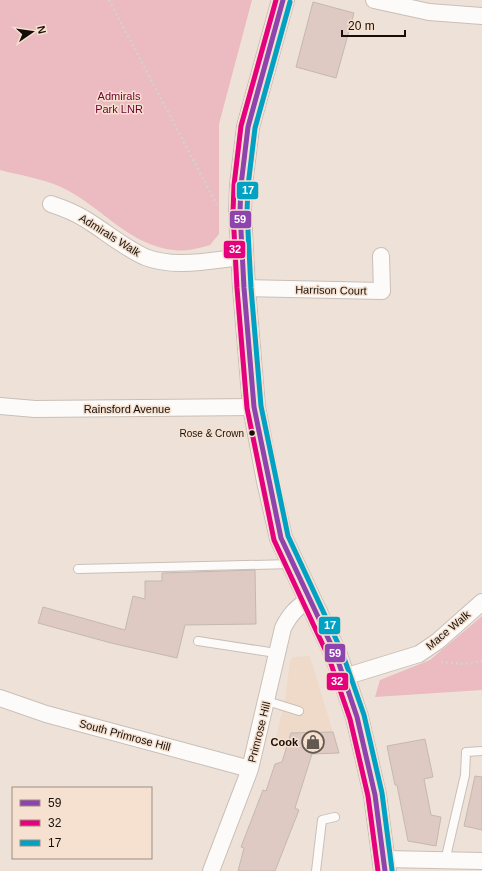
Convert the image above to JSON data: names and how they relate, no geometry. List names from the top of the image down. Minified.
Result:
{"streets":{"street":["Admirals Walk","Harrison Court","Rainsford Avenue","Mace Walk","Primrose Hill","South Primrose Hill"]},"crossings":[["Primrose Hill","South Primrose Hill"]],"parks":["Admirals Park LNR"],"places":{"other":["Rose & Crown"],"shop":["Cook"]},"lines":["transit line 59","transit line 32","transit line 17"],"legend":["59","32","17"],"scale_bar":"20 m","north":"right"}
